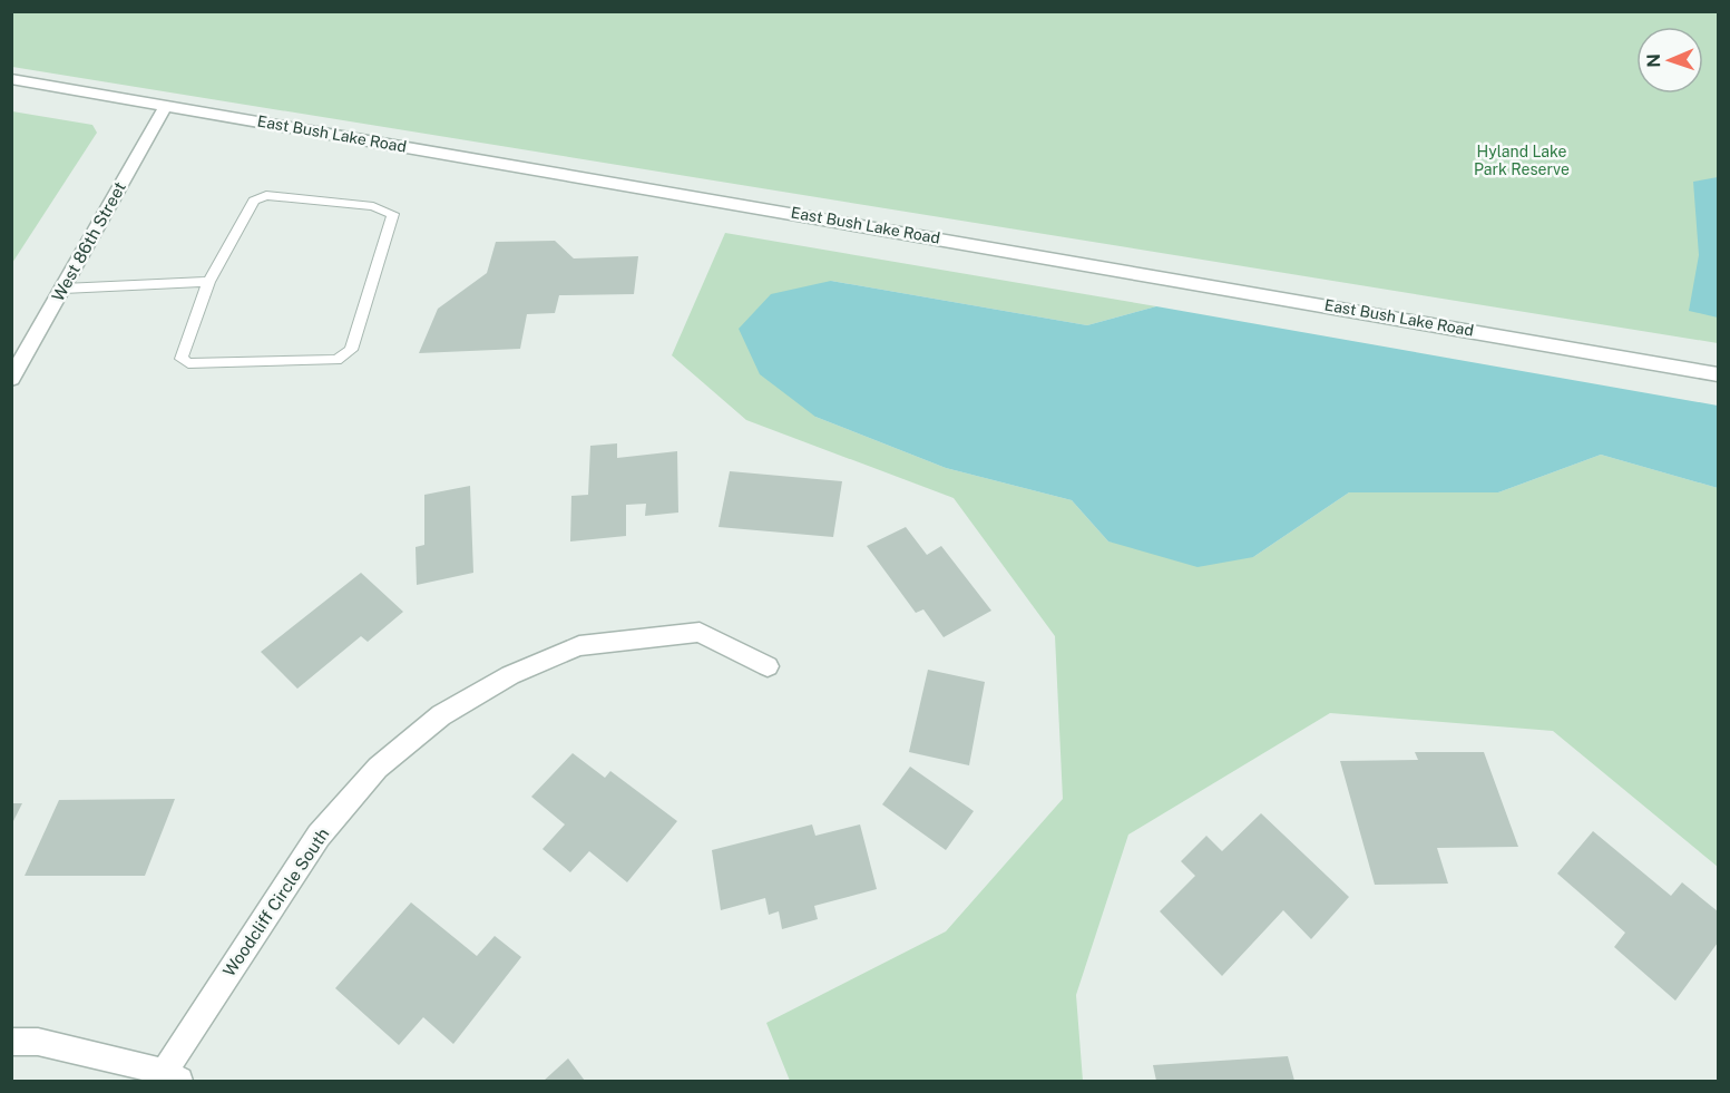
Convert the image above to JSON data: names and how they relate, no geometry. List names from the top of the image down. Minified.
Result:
{"streets":{"street":["East Bush Lake Road","West 86th Street","Woodcliff Circle South"]},"crossings":[["East Bush Lake Road","West 86th Street"]],"parks":["Hyland Lake Park Reserve"],"north":"left"}
